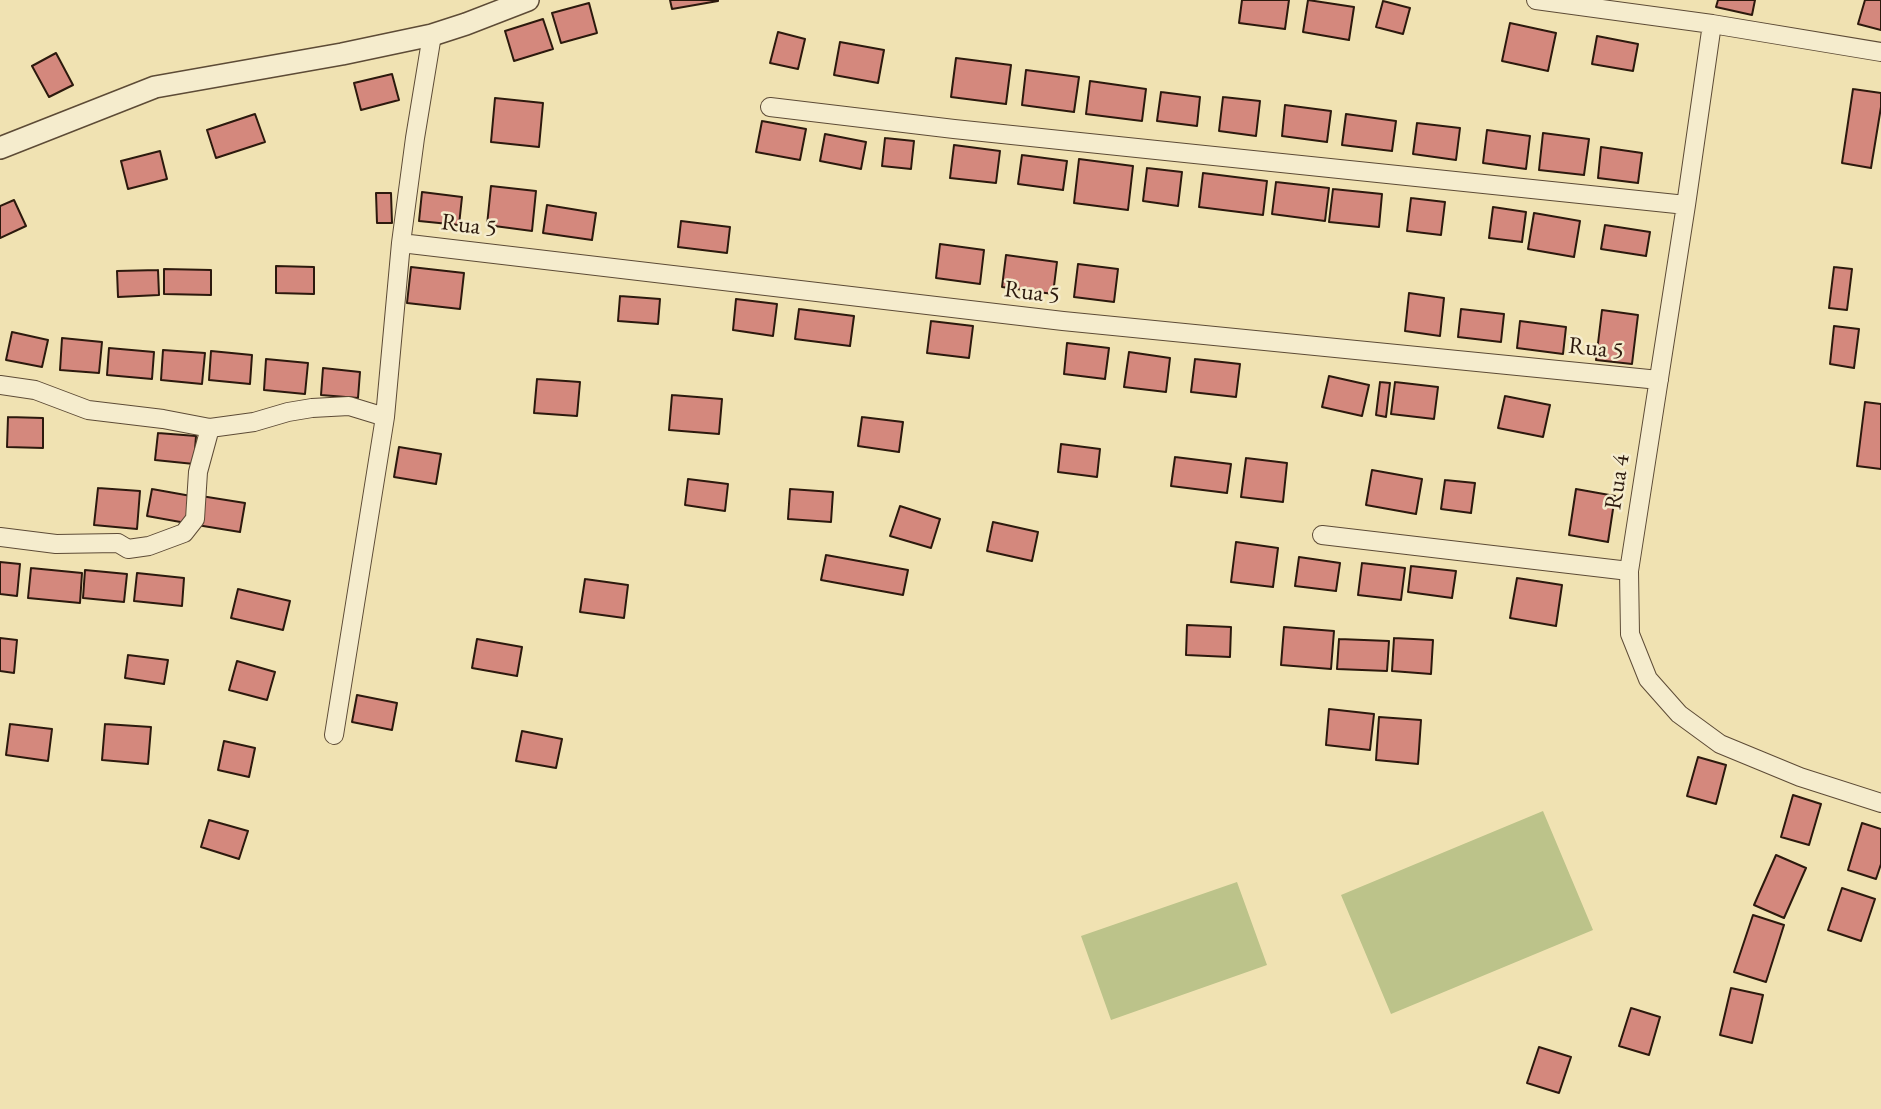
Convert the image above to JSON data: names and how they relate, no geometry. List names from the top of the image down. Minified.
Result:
{"streets":{"street":["Rua 5","Rua 4"]},"crossings":[["Rua 5","Rua 4"]]}
